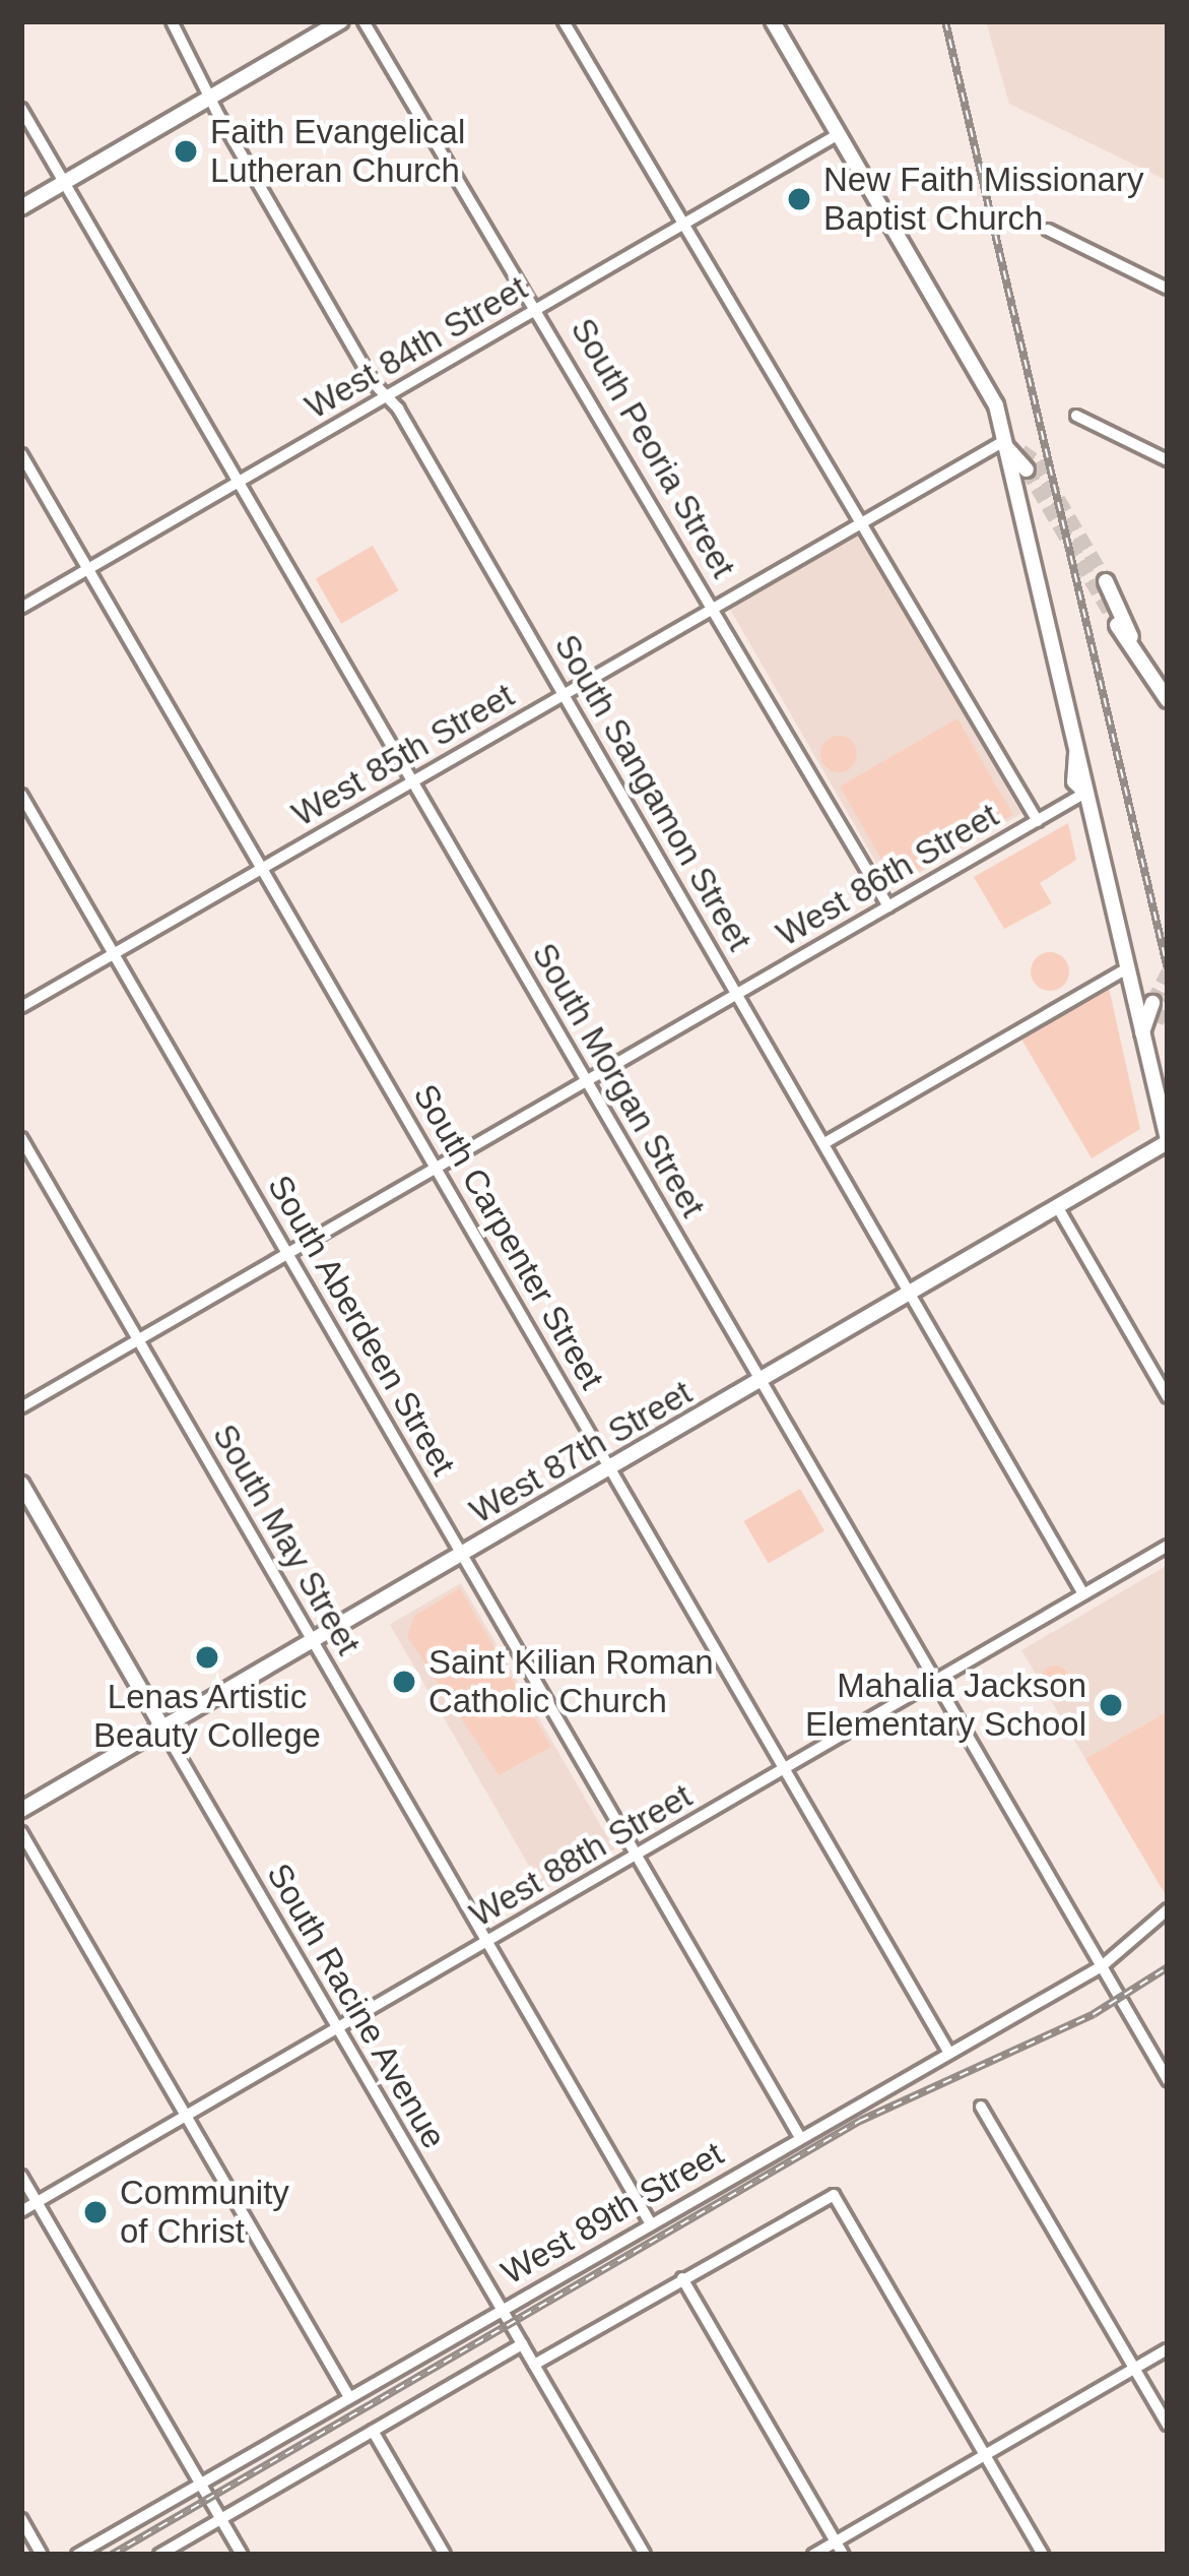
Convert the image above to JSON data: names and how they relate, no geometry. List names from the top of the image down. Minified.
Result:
{"streets":{"main road":["West 87th Street","South Racine Avenue"],"street":["West 84th Street","South Peoria Street","West 85th Street","South Sangamon Street","West 86th Street","South Morgan Street","South Carpenter Street","South Aberdeen Street","South May Street","West 88th Street","West 89th Street"]},"crossings":[["West 84th Street","South Peoria Street"],["West 84th Street","South Sangamon Street"],["West 84th Street","South Morgan Street"],["West 84th Street","South Carpenter Street"],["South Peoria Street","West 85th Street"],["South Peoria Street","West 86th Street"],["West 85th Street","South Sangamon Street"],["West 85th Street","South Morgan Street"],["West 85th Street","South Carpenter Street"],["West 85th Street","South Aberdeen Street"],["South Sangamon Street","West 86th Street"],["South Sangamon Street","West 87th Street"],["South Sangamon Street","West 88th Street"],["West 86th Street","South Morgan Street"],["West 86th Street","South Carpenter Street"],["West 86th Street","South Aberdeen Street"],["West 86th Street","South May Street"],["South Morgan Street","West 87th Street"],["South Morgan Street","West 88th Street"],["South Morgan Street","West 89th Street"],["South Carpenter Street","West 87th Street"],["South Carpenter Street","West 88th Street"],["South Carpenter Street","West 89th Street"],["South Aberdeen Street","West 87th Street"],["South Aberdeen Street","West 88th Street"],["South Aberdeen Street","West 89th Street"],["West 87th Street","South May Street"],["West 87th Street","South Racine Avenue"],["South May Street","West 88th Street"],["South May Street","West 89th Street"],["West 88th Street","South Racine Avenue"],["South Racine Avenue","West 89th Street"]],"places":["Faith Evangelical Lutheran Church","New Faith Missionary Baptist Church","Lenas Artistic Beauty College","Saint Kilian Roman Catholic Church","Mahalia Jackson Elementary School","Community of Christ"]}
